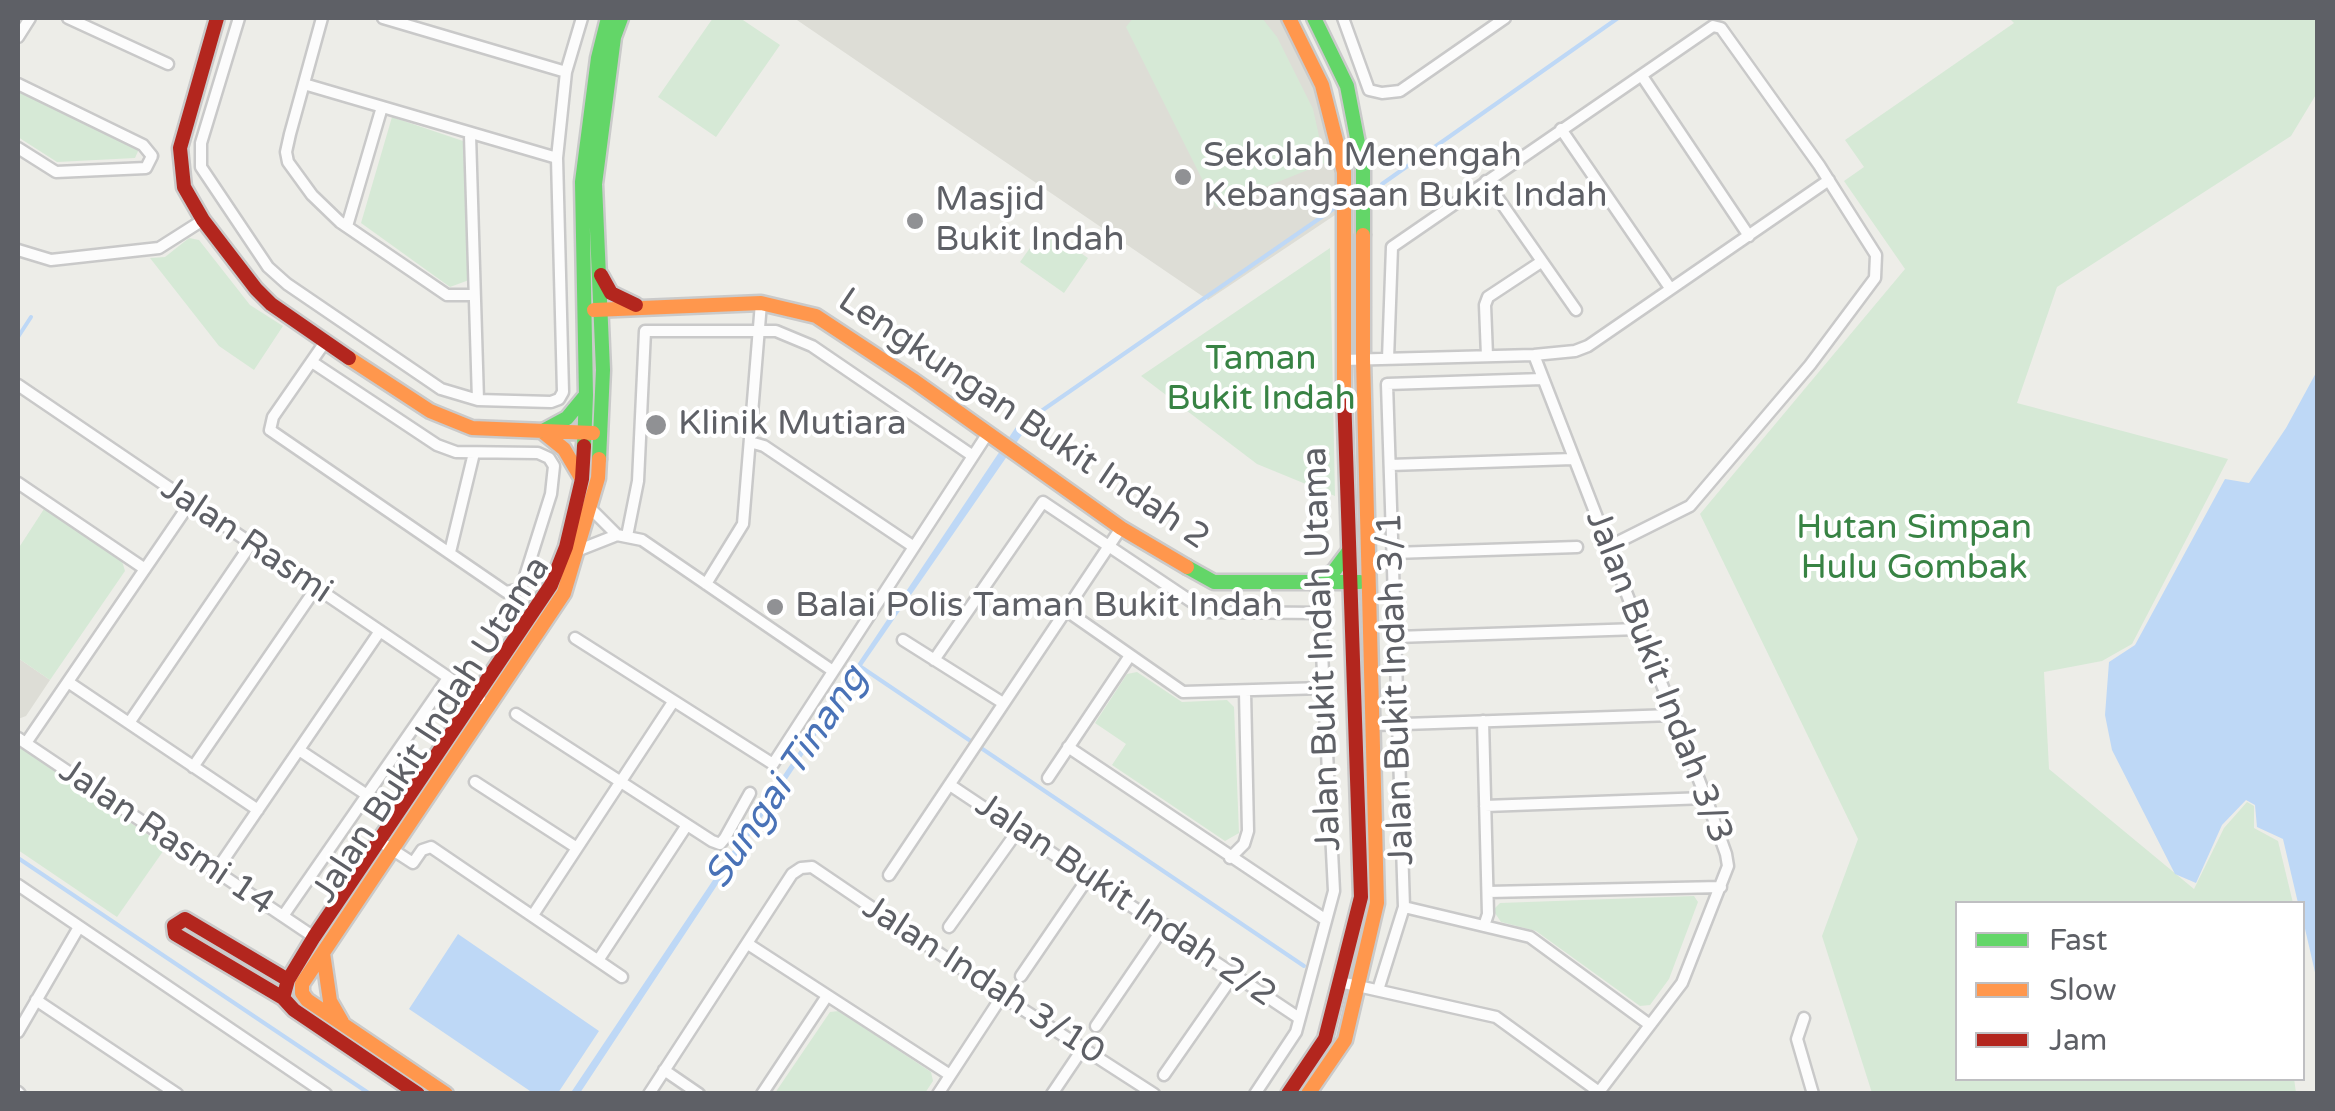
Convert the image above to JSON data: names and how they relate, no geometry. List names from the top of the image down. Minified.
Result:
{"streets":{"street":["Lengkungan Bukit Indah 2","Jalan Rasmi","Jalan Bukit Indah Utama","Jalan Bukit Indah 3/3","Jalan Bukit Indah 3/1","Jalan Rasmi 14","Jalan Bukit Indah 2/2","Jalan Indah 3/10"]},"crossings":[["Lengkungan Bukit Indah 2","Jalan Bukit Indah Utama"],["Jalan Rasmi","Jalan Bukit Indah Utama"],["Jalan Bukit Indah Utama","Jalan Rasmi 14"],["Jalan Bukit Indah 3/3","Jalan Bukit Indah 3/1"]],"water":["Sungai Tinang"],"parks":["Taman Bukit Indah","Hutan Simpan Hulu Gombak"],"places":["Sekolah Menengah Kebangsaan Bukit Indah","Masjid Bukit Indah","Klinik Mutiara","Balai Polis Taman Bukit Indah"],"legend":["Fast","Slow","Jam"]}
